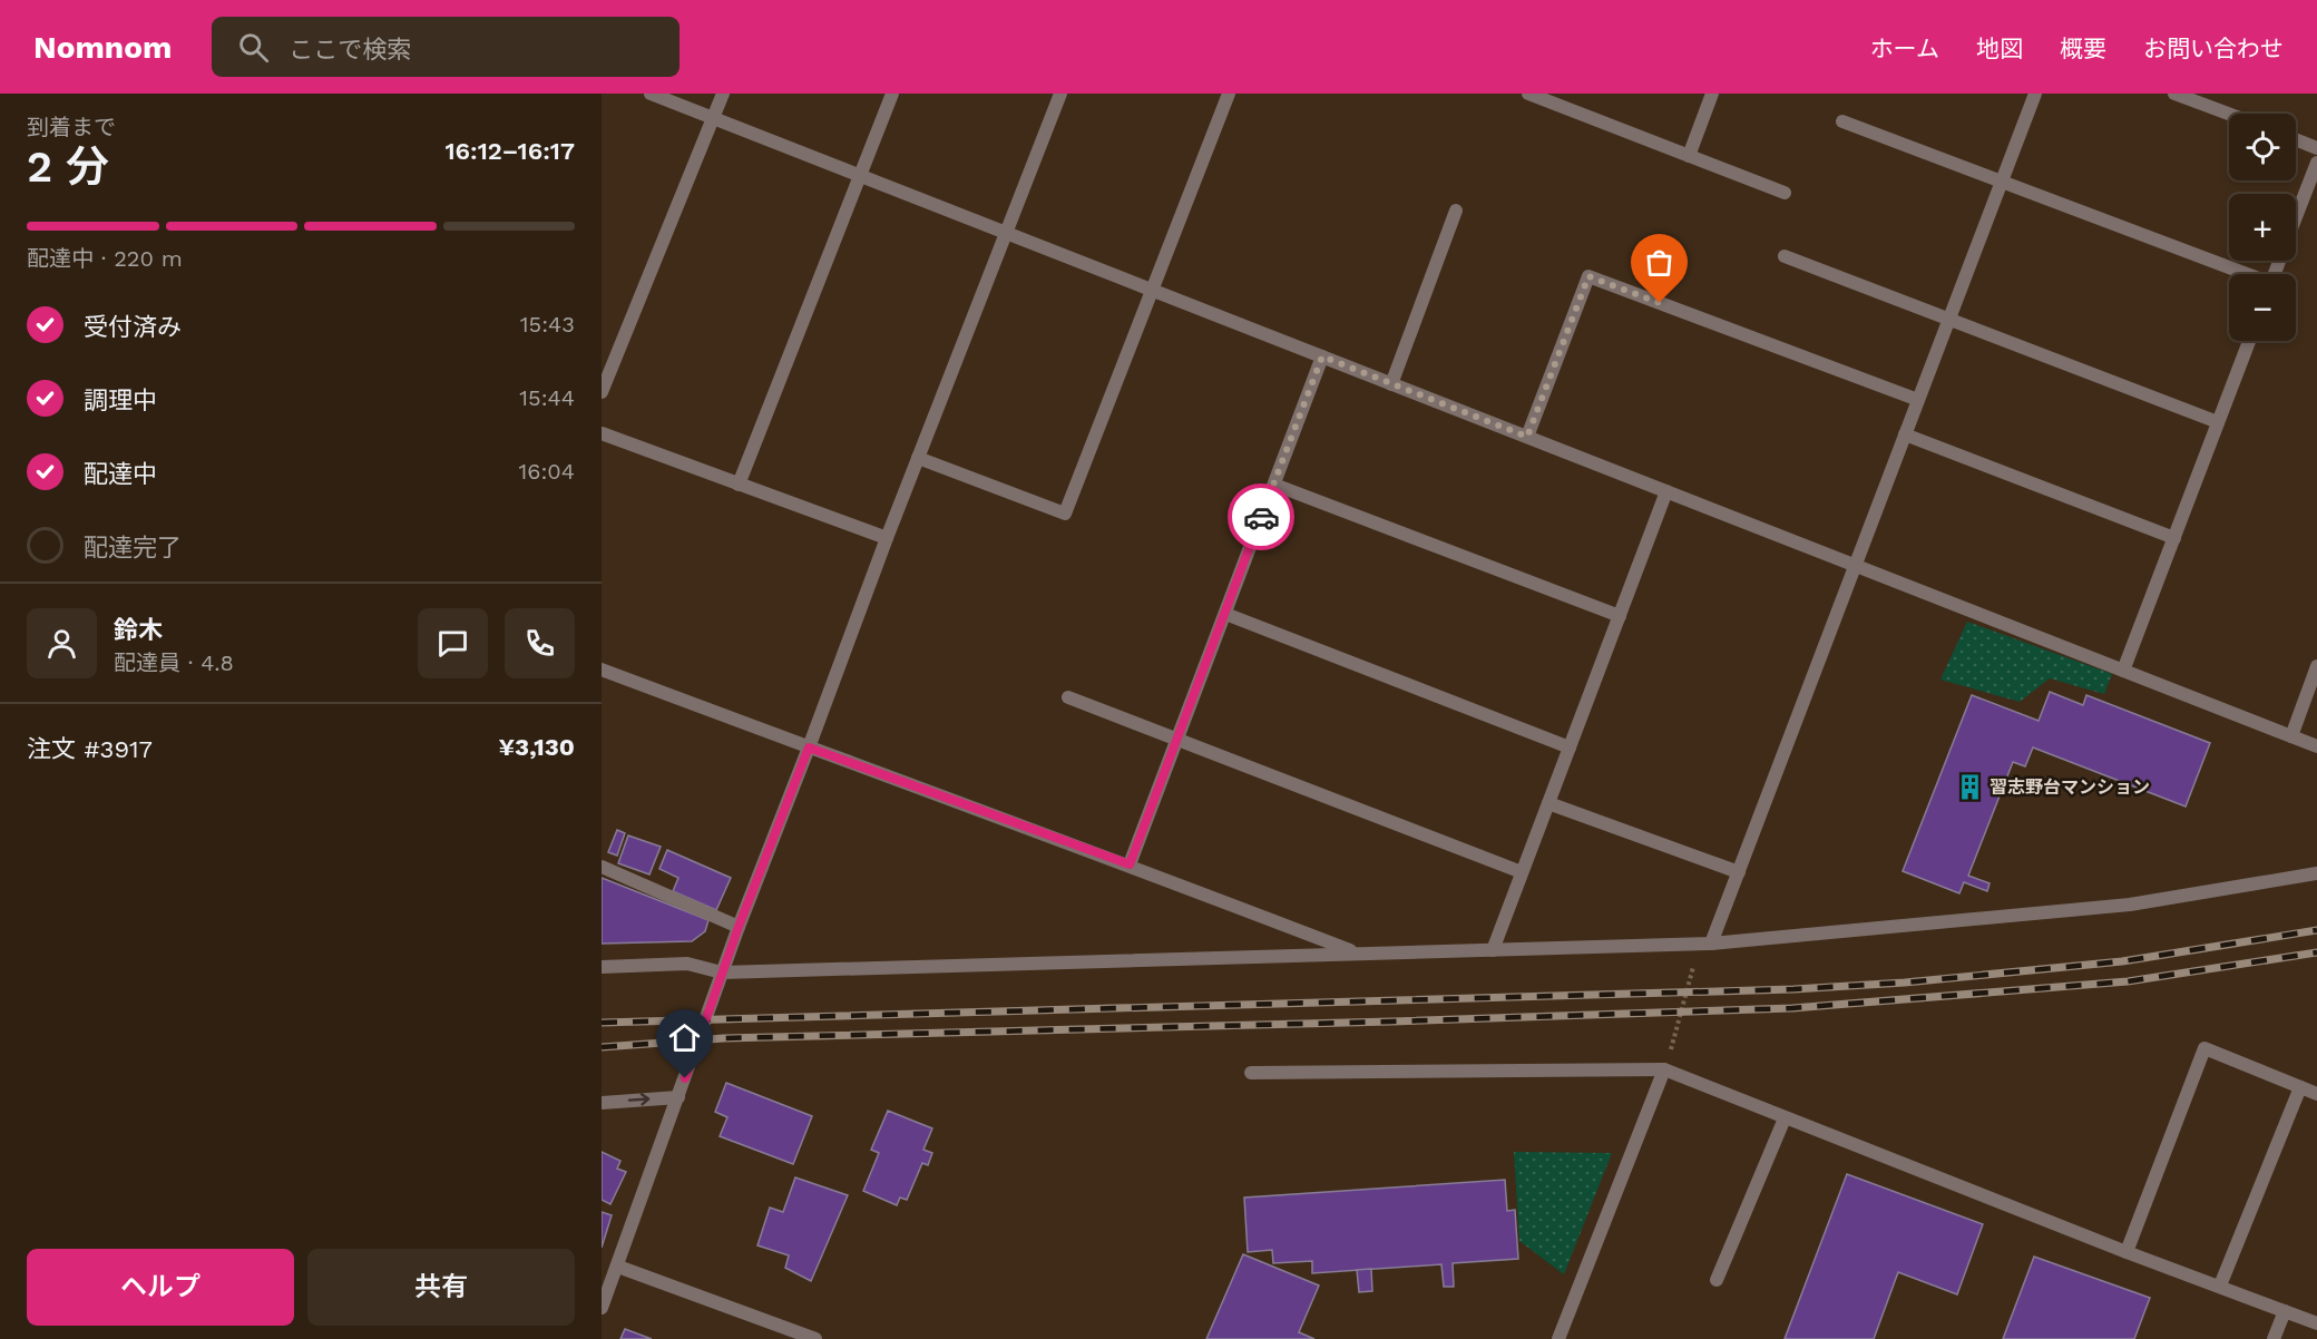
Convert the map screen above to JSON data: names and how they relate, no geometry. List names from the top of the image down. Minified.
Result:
{"places":{"building":["習志野台マンション"]},"page":{"header":"Nomnom","search":"ここで検索","nav":["ホーム","地図","概要","お問い合わせ"],"heading":["2 分","到着まで","16:12–16:17"],"panel":["鈴木","配達員 · 4.8","注文 #3917","¥3,130"],"map_buttons":["+","−"],"bar":"配達中 · 220 m","list":[["受付済み","15:43"],["調理中","15:44"],["配達中","16:04"],"配達完了"],"buttons":["ヘルプ","共有"]}}
